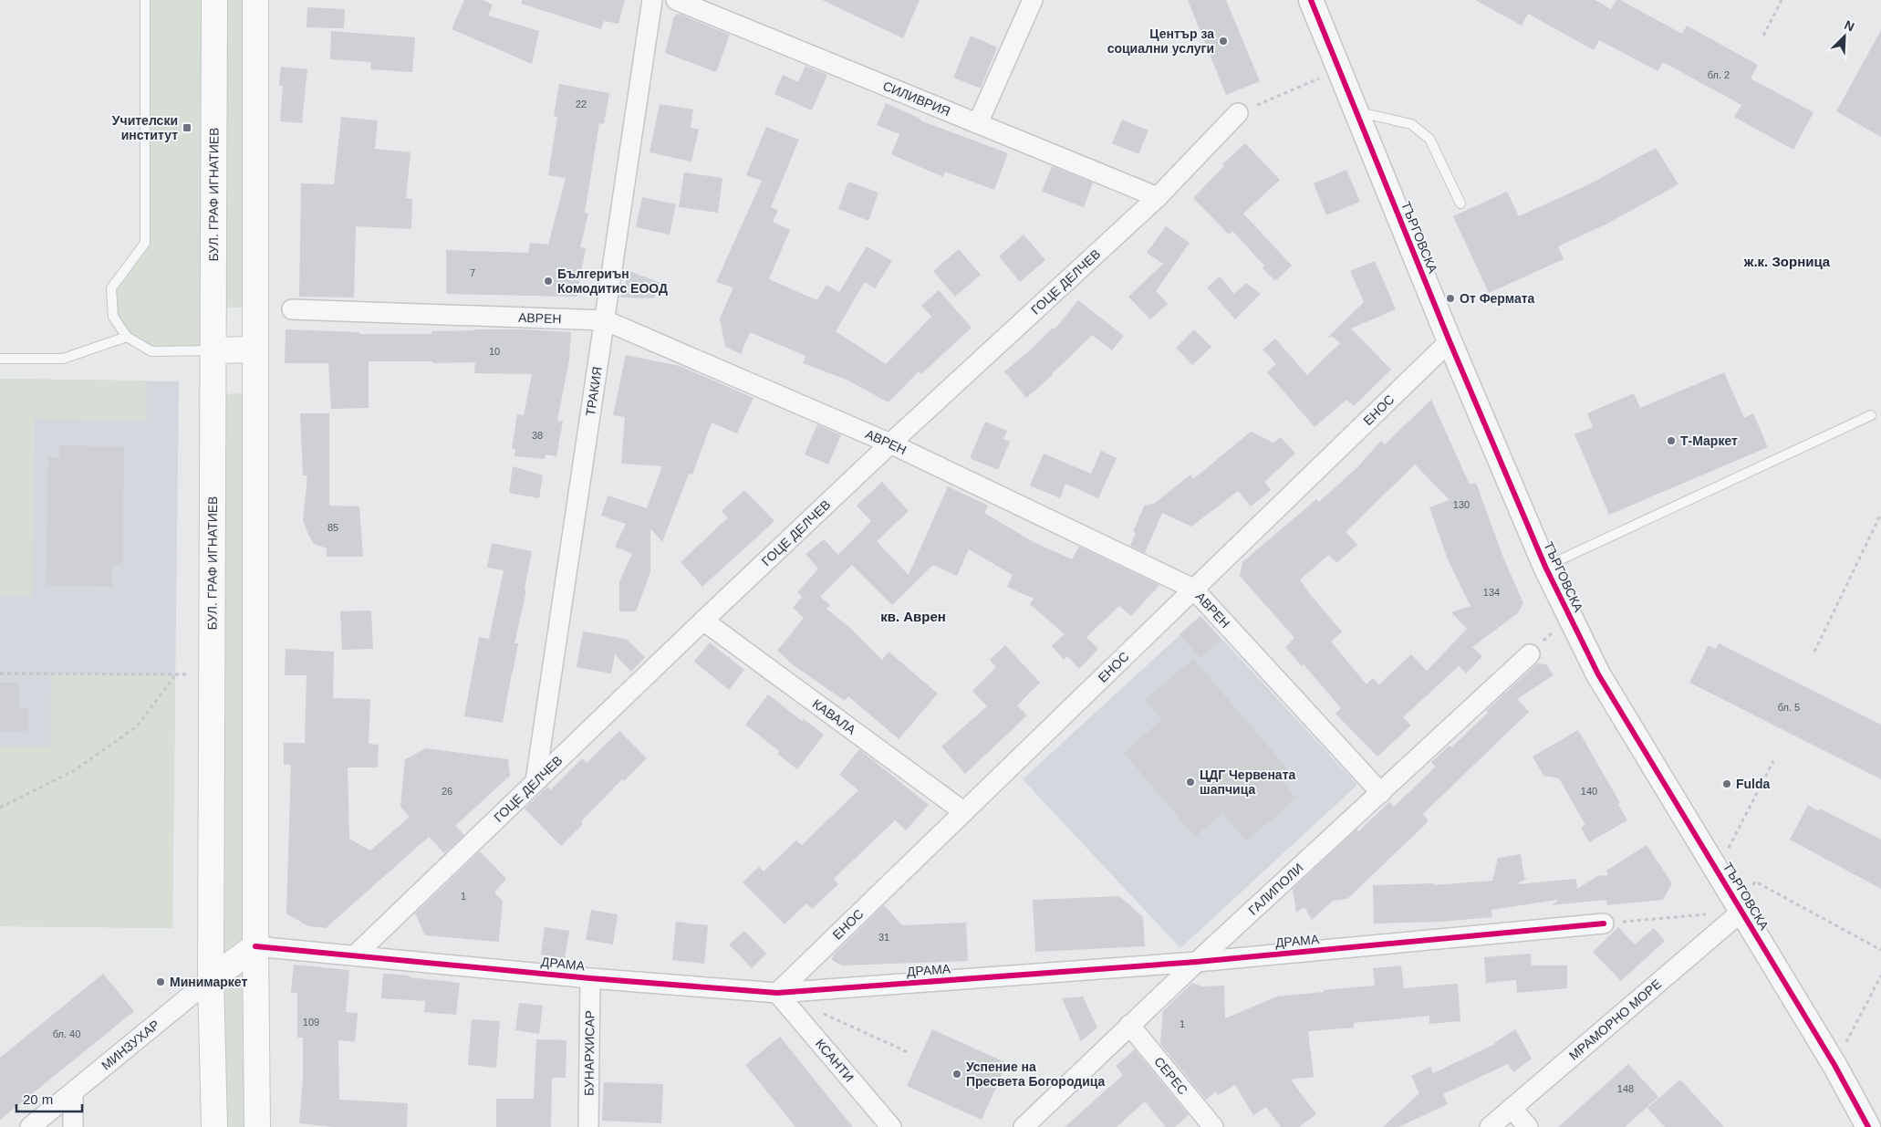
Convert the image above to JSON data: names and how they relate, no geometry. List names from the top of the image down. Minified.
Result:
{"streets":{"main road":["БУЛ. ГРАФ ИГНАТИЕВ"],"street":["СИЛИВРИЯ","ТЪРГОВСКА","ГОЦЕ ДЕЛЧЕВ","АВРЕН","ТРАКИЯ","ЕНОС","КАВАЛА","ГАЛИПОЛИ","ДРАМА","МРАМОРНО МОРЕ","МИНЗУХАР","БУНАРХИСАР","КСАНТИ","СЕРЕС"]},"crossings":[["СИЛИВРИЯ","ГОЦЕ ДЕЛЧЕВ"],["БУЛ. ГРАФ ИГНАТИЕВ","МИНЗУХАР"],["ТЪРГОВСКА","ЕНОС"],["ТЪРГОВСКА","МРАМОРНО МОРЕ"],["ГОЦЕ ДЕЛЧЕВ","АВРЕН"],["ГОЦЕ ДЕЛЧЕВ","ТРАКИЯ"],["ГОЦЕ ДЕЛЧЕВ","КАВАЛА"],["ГОЦЕ ДЕЛЧЕВ","ДРАМА"],["АВРЕН","ТРАКИЯ"],["АВРЕН","ЕНОС"],["АВРЕН","ГАЛИПОЛИ"],["ЕНОС","КАВАЛА"],["ЕНОС","ДРАМА"],["ЕНОС","КСАНТИ"],["ГАЛИПОЛИ","ДРАМА"],["ГАЛИПОЛИ","СЕРЕС"],["ДРАМА","БУНАРХИСАР"],["ДРАМА","КСАНТИ"]],"districts":["ж.к. Зорница","кв. Аврен"],"places":{"other":["Център за социални услуги","Бългериън Комодитис ЕООД","От Фермата","Т-Маркет","ЦДГ Червената шапчица","Fulda","Минимаркет","Успение на Пресвета Богородица"],"transit":["Учителски институт"]},"house_numbers":["бл. 2","22","7","10","38","130","85","134","бл. 5","26","140","1","31","109","1","бл. 40","148"],"scale_bar":"20 m","north":"top right"}
